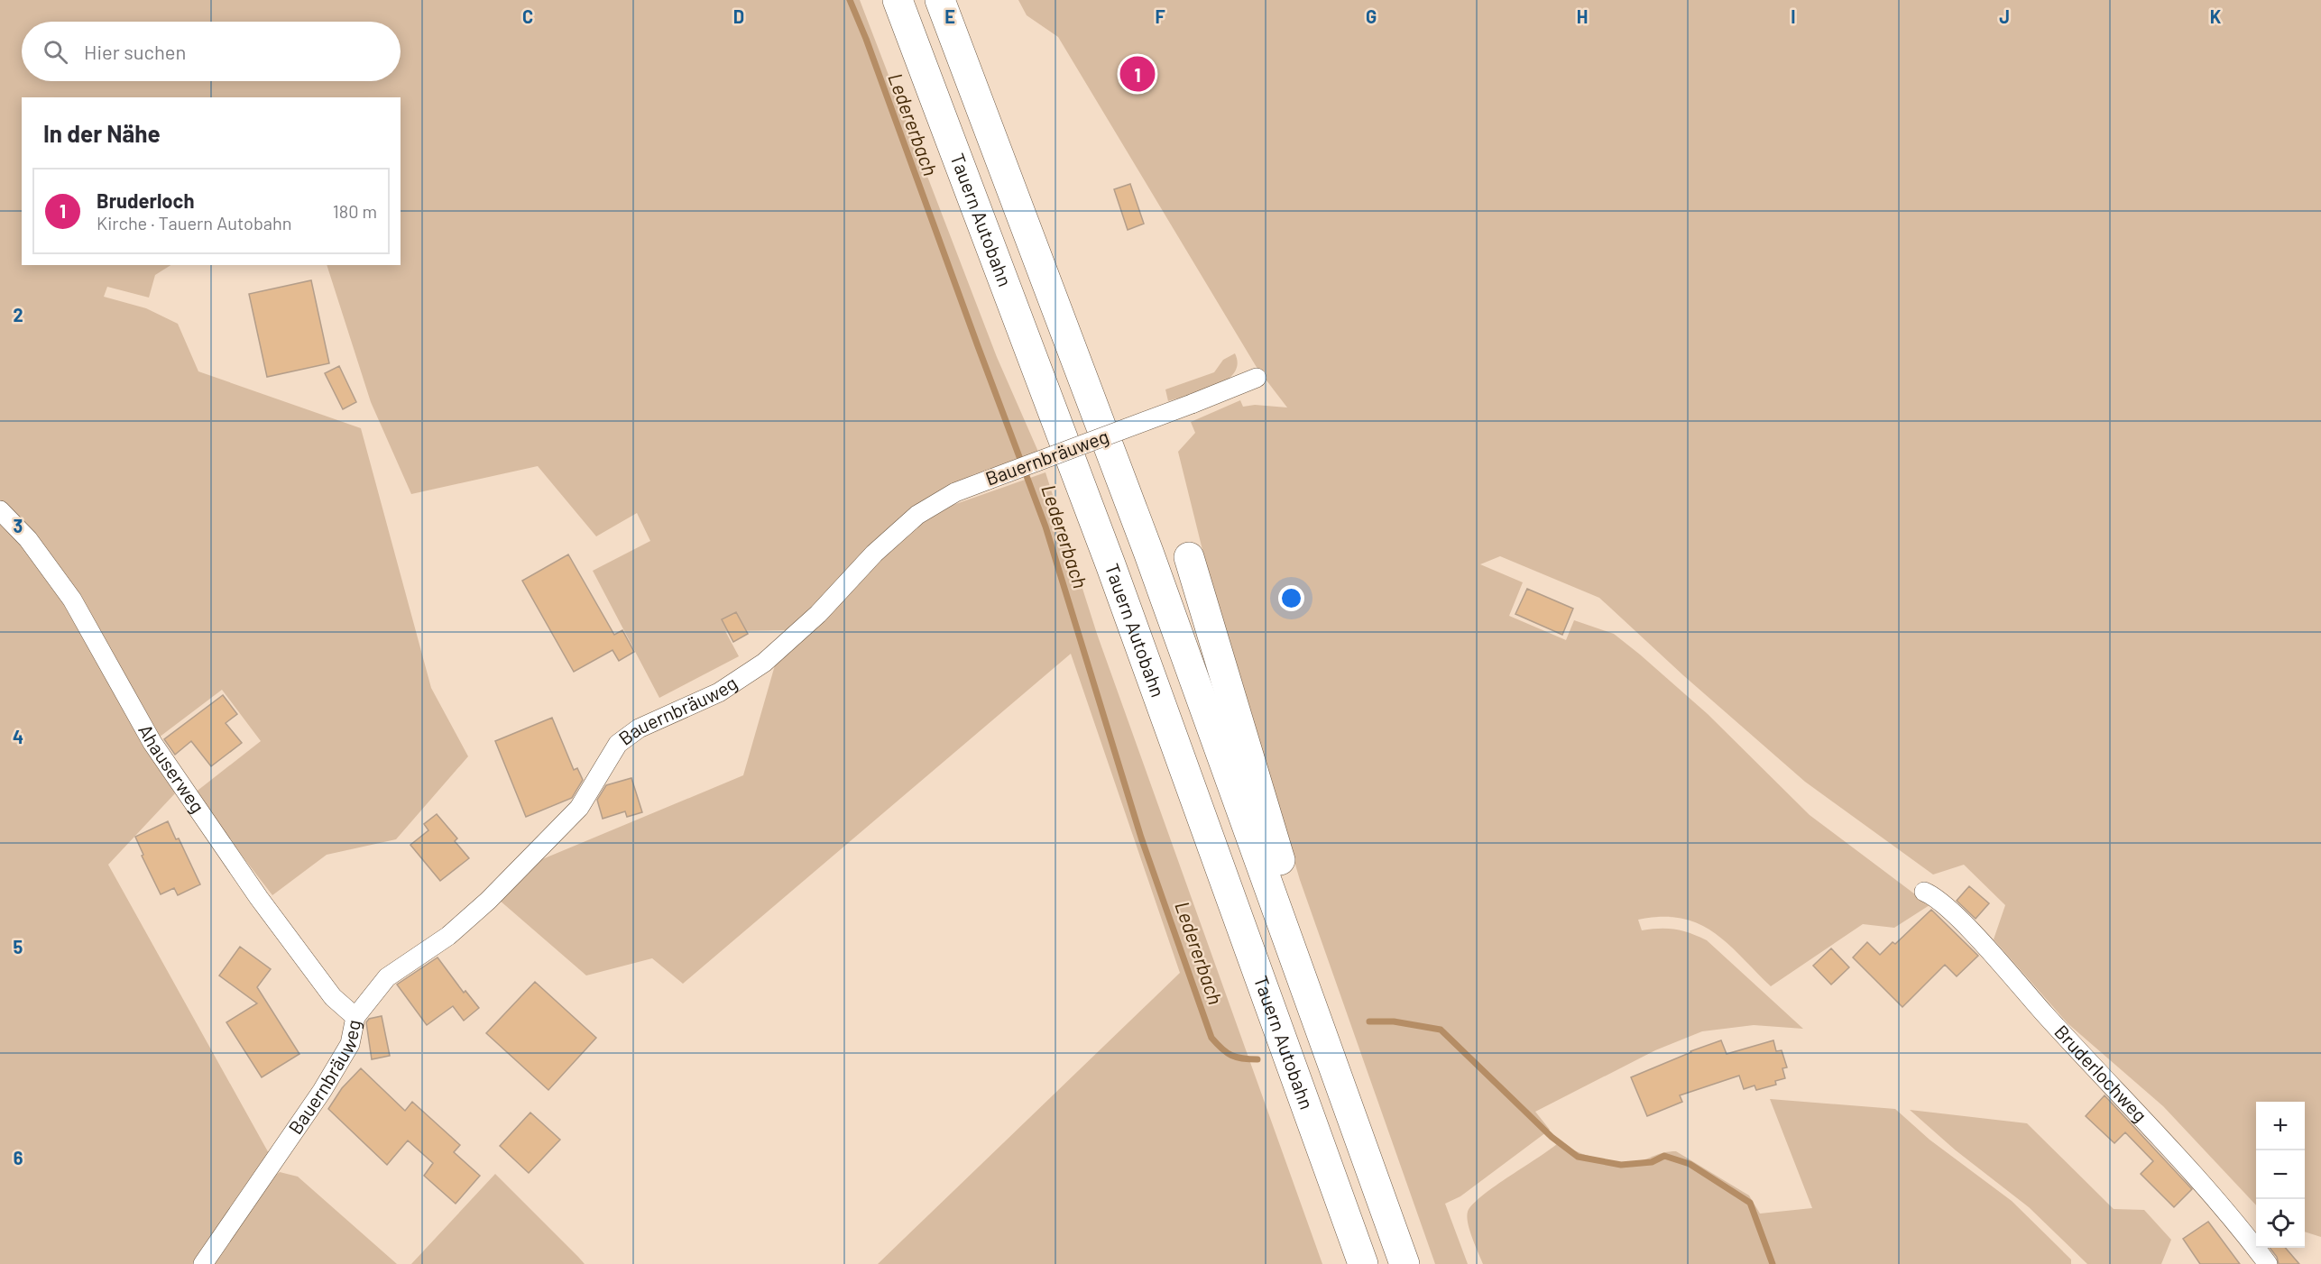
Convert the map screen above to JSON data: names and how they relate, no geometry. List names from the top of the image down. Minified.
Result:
{"streets":{"highway":["Tauern Autobahn"],"street":["Bauernbräuweg","Ahauserweg","Bruderlochweg"]},"crossings":[["Bauernbräuweg","Ahauserweg"]],"water":["Ledererbach"],"page":{"search":"Hier suchen","pins":"1","heading":"In der Nähe","list":[{"mark":"1","name":"Bruderloch","note":"Kirche · Tauern Autobahn","value":"180 m"}],"map_buttons":["+","−"]},"grid":{"columns":["C","D","E","F","G","H","I","J","K"],"rows":["2","3","4","5","6"]}}
